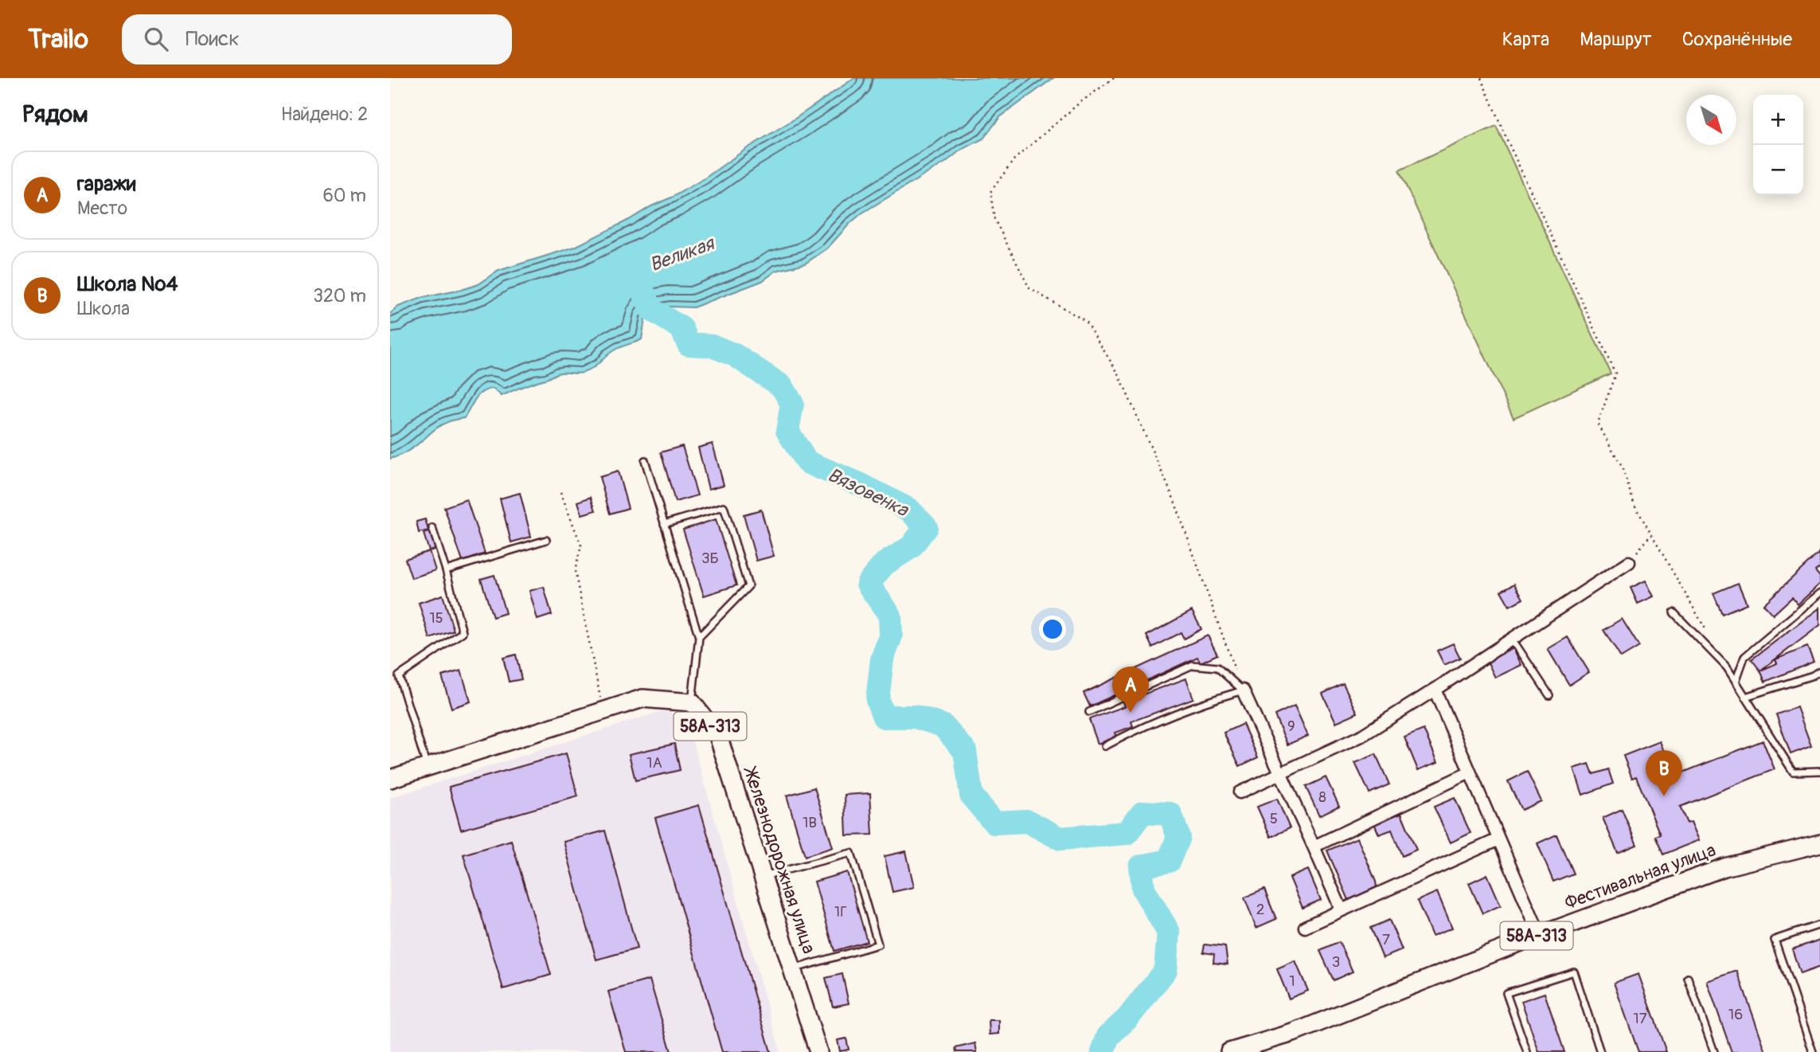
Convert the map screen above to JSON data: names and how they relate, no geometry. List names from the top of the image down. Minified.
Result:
{"streets":{"main road":["58А-313","Железнодорожная улица","Фестивальная улица"]},"crossings":[["58А-313","Железнодорожная улица"],["58А-313","Фестивальная улица"]],"water":["Великая","Вязовенка"],"house_numbers":["3Б","15","9","1А","8","5","1В","2","1Г","7","3","1","16","17"],"north":"bottom right","page":{"header":"Trailo","search":"Поиск","nav":["Карта","Маршрут","Сохранённые"],"heading":["Рядом","Найдено: 2"],"map_buttons":["+","−"],"list":[{"mark":"A","name":"гаражи","note":"Место","value":"60 m"},{"mark":"B","name":"Школа №4","note":"Школа","value":"320 m"}],"pins":["A","B"]}}
